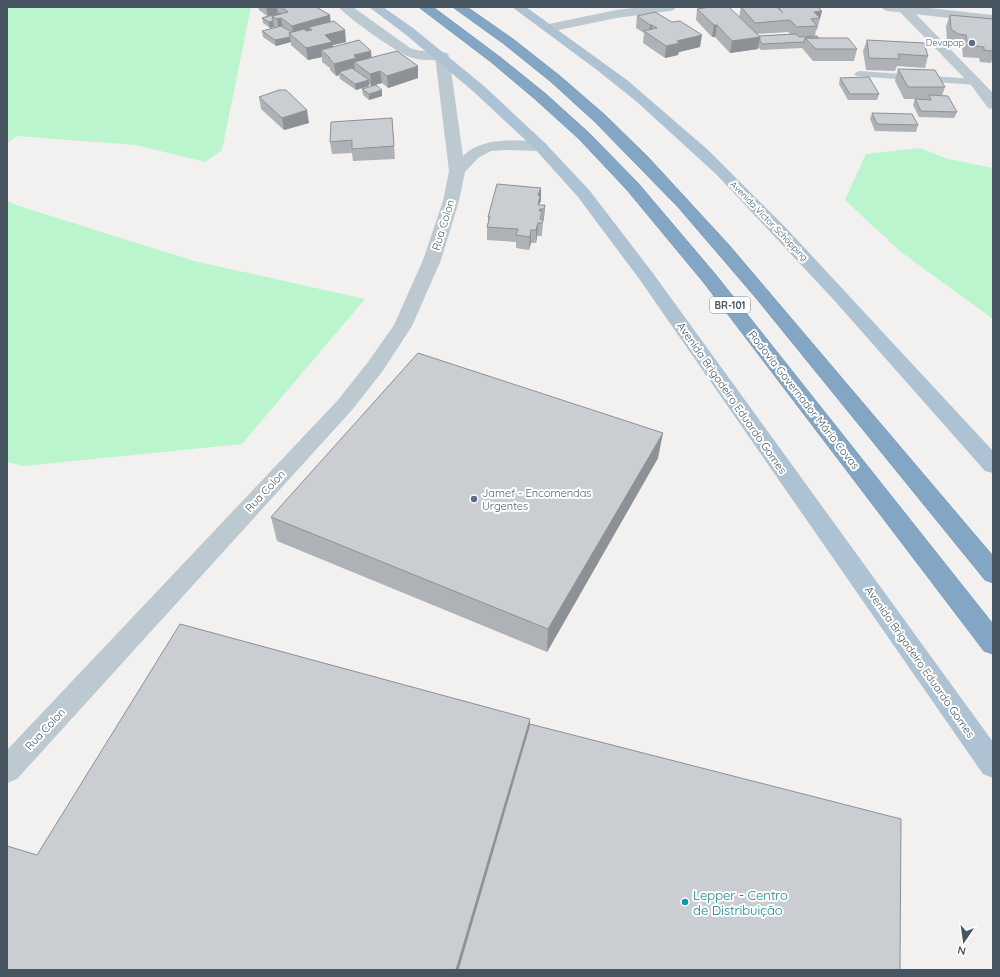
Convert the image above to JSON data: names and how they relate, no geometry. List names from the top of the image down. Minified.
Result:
{"streets":{"highway":["BR-101","Rodovia Governador Mário Covas"],"main road":["Avenida Victor Schöpping","Avenida Brigadeiro Eduardo Gomes"],"street":["Rua Colon"]},"crossings":[["Rua Colon","Avenida Brigadeiro Eduardo Gomes"]],"places":["Devapap","Jamef - Encomendas Urgentes","Lepper - Centro de Distribuição"],"north":"bottom"}
